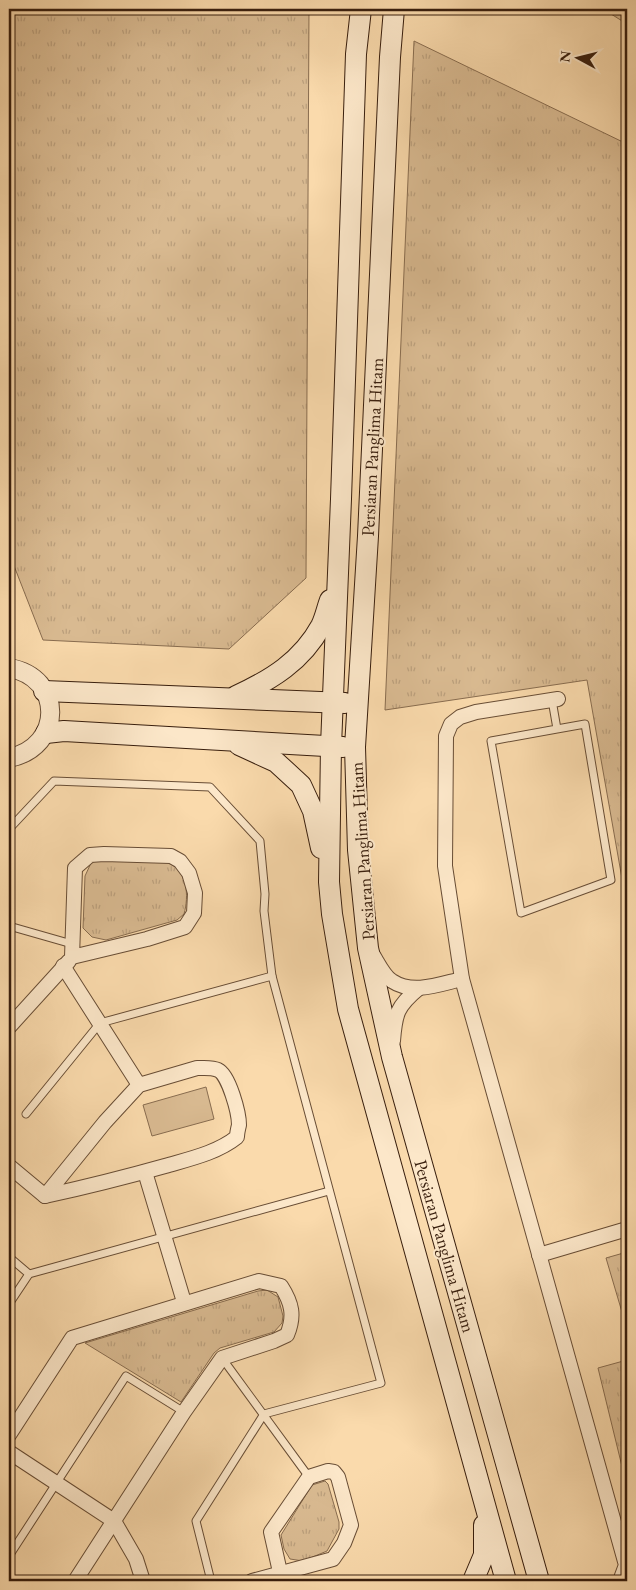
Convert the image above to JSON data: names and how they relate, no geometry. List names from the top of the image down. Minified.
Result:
{"streets":{"main road":["Persiaran Panglima Hitam"]},"north":"left"}
